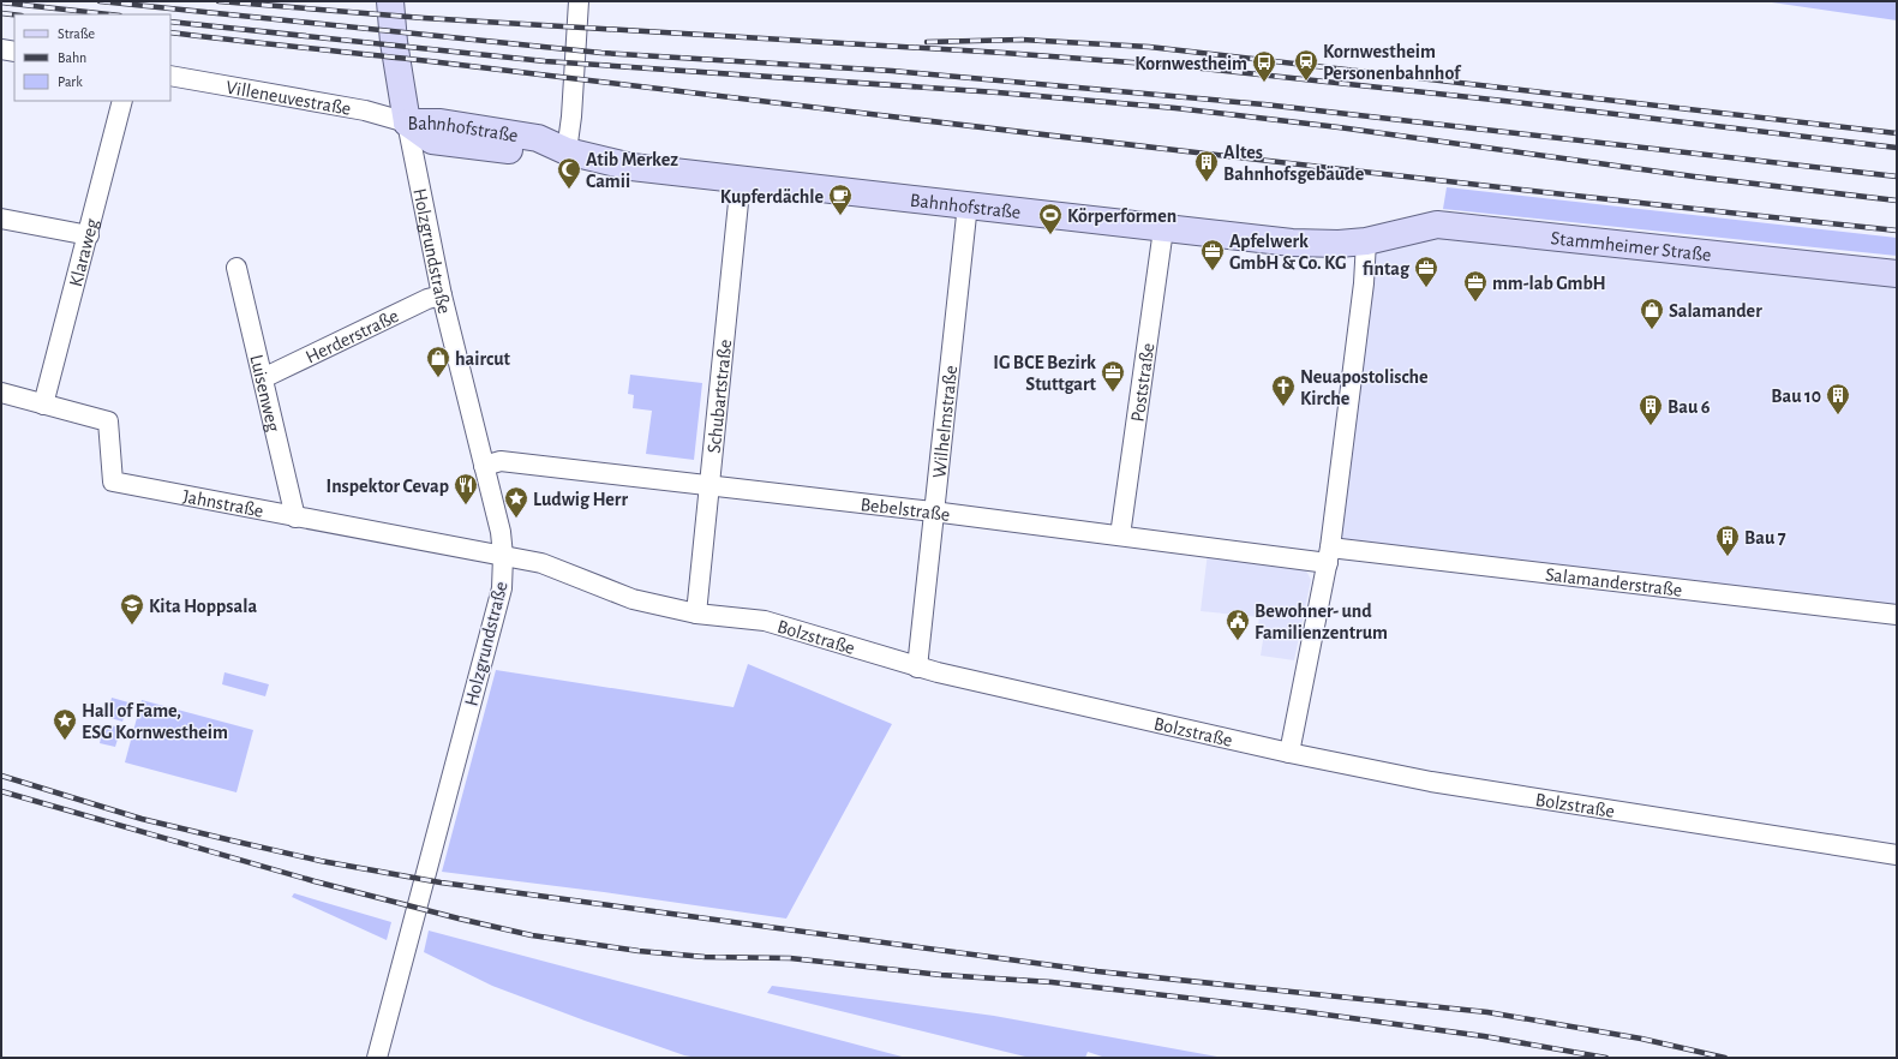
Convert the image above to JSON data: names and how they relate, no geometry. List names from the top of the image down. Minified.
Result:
{"streets":{"main road":["Bahnhofstraße","Stammheimer Straße","Holzgrundstraße"],"street":["Villeneuvestraße","Klaraweg","Herderstraße","Poststraße","Luisenweg","Schubartstraße","Wilhelmstraße","Jahnstraße","Bebelstraße","Salamanderstraße","Bolzstraße"]},"crossings":[["Villeneuvestraße","Bahnhofstraße"],["Villeneuvestraße","Holzgrundstraße"],["Bahnhofstraße","Stammheimer Straße"],["Bahnhofstraße","Holzgrundstraße"],["Bahnhofstraße","Poststraße"],["Bahnhofstraße","Schubartstraße"],["Bahnhofstraße","Wilhelmstraße"],["Holzgrundstraße","Herderstraße"],["Holzgrundstraße","Jahnstraße"],["Holzgrundstraße","Bebelstraße"],["Holzgrundstraße","Bolzstraße"],["Klaraweg","Jahnstraße"],["Herderstraße","Luisenweg"],["Poststraße","Bebelstraße"],["Luisenweg","Jahnstraße"],["Schubartstraße","Bebelstraße"],["Schubartstraße","Bolzstraße"],["Wilhelmstraße","Bebelstraße"],["Wilhelmstraße","Bolzstraße"],["Jahnstraße","Bolzstraße"],["Bebelstraße","Salamanderstraße"]],"places":{"station":["Kornwestheim Personenbahnhof"],"bus stop":["Kornwestheim"],"building":["Altes Bahnhofsgebäude","Bau 10","Bau 6","Bau 7"],"mosque":["Atib Merkez Camii"],"cafe":["Kupferdächle"],"sports":["Körperformen"],"office":["Apfelwerk GmbH & Co. KG","fintag","mm-lab GmbH","IG BCE Bezirk Stuttgart"],"shop":["Salamander","haircut"],"church":["Neuapostolische Kirche"],"restaurant":["Inspektor Cevap"],"place":["Ludwig Herr","Hall of Fame, ESG Kornwestheim"],"school or university":["Kita Hoppsala"],"public building":["Bewohner- und Familienzentrum"]},"legend":["Straße","Bahn","Park"]}
